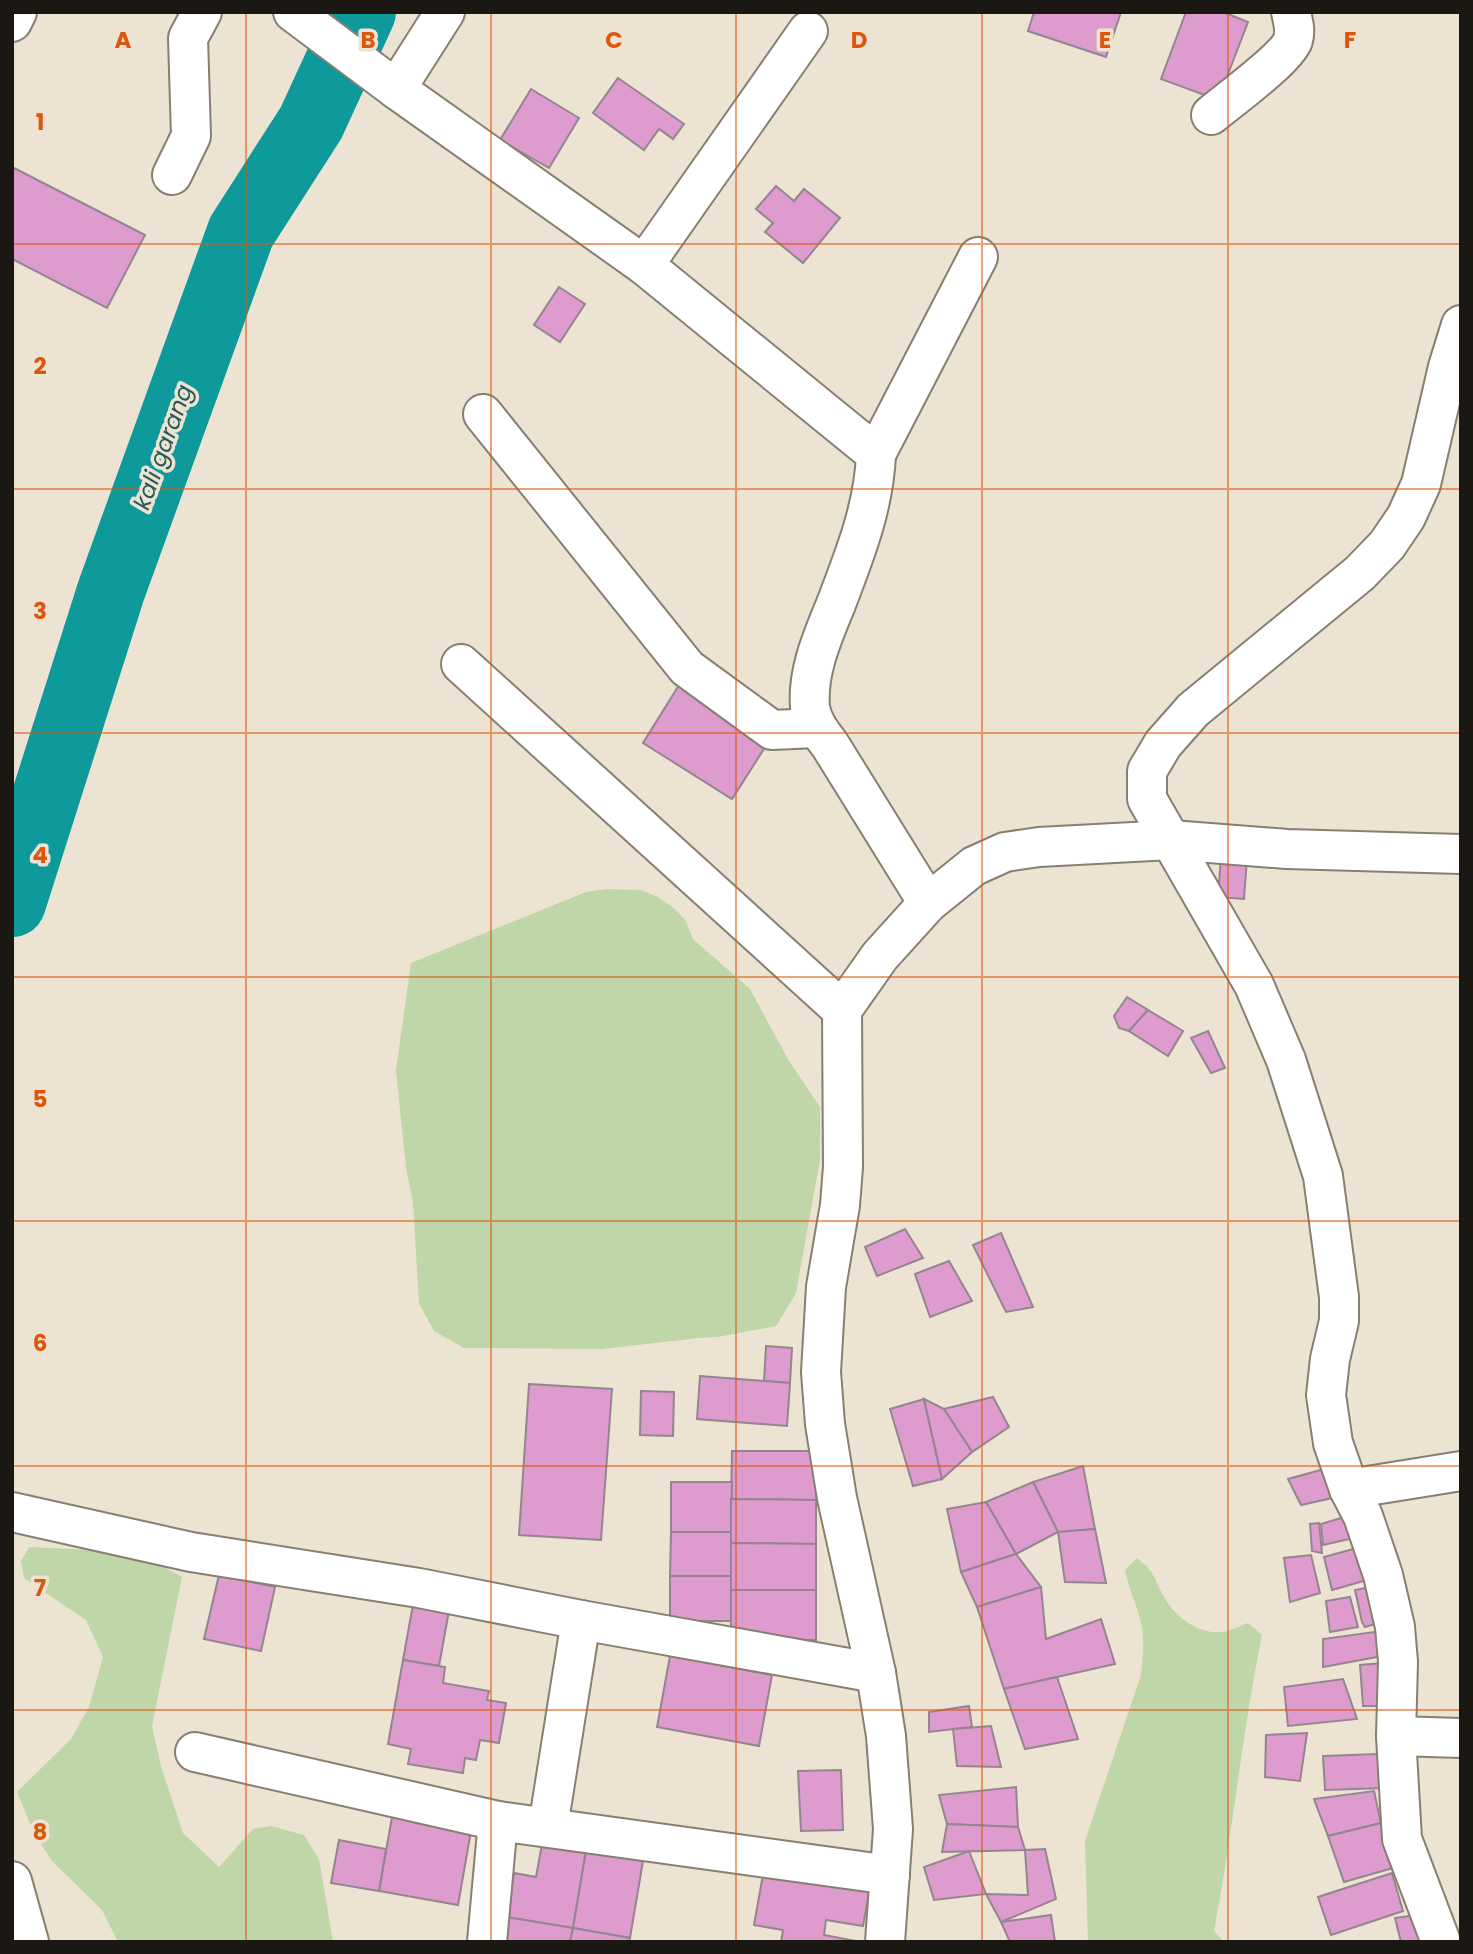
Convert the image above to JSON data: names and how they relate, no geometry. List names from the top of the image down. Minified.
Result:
{"water":["kali garang"],"grid":{"columns":["A","B","C","D","E","F"],"rows":["1","2","3","4","5","6","7","8"]}}
